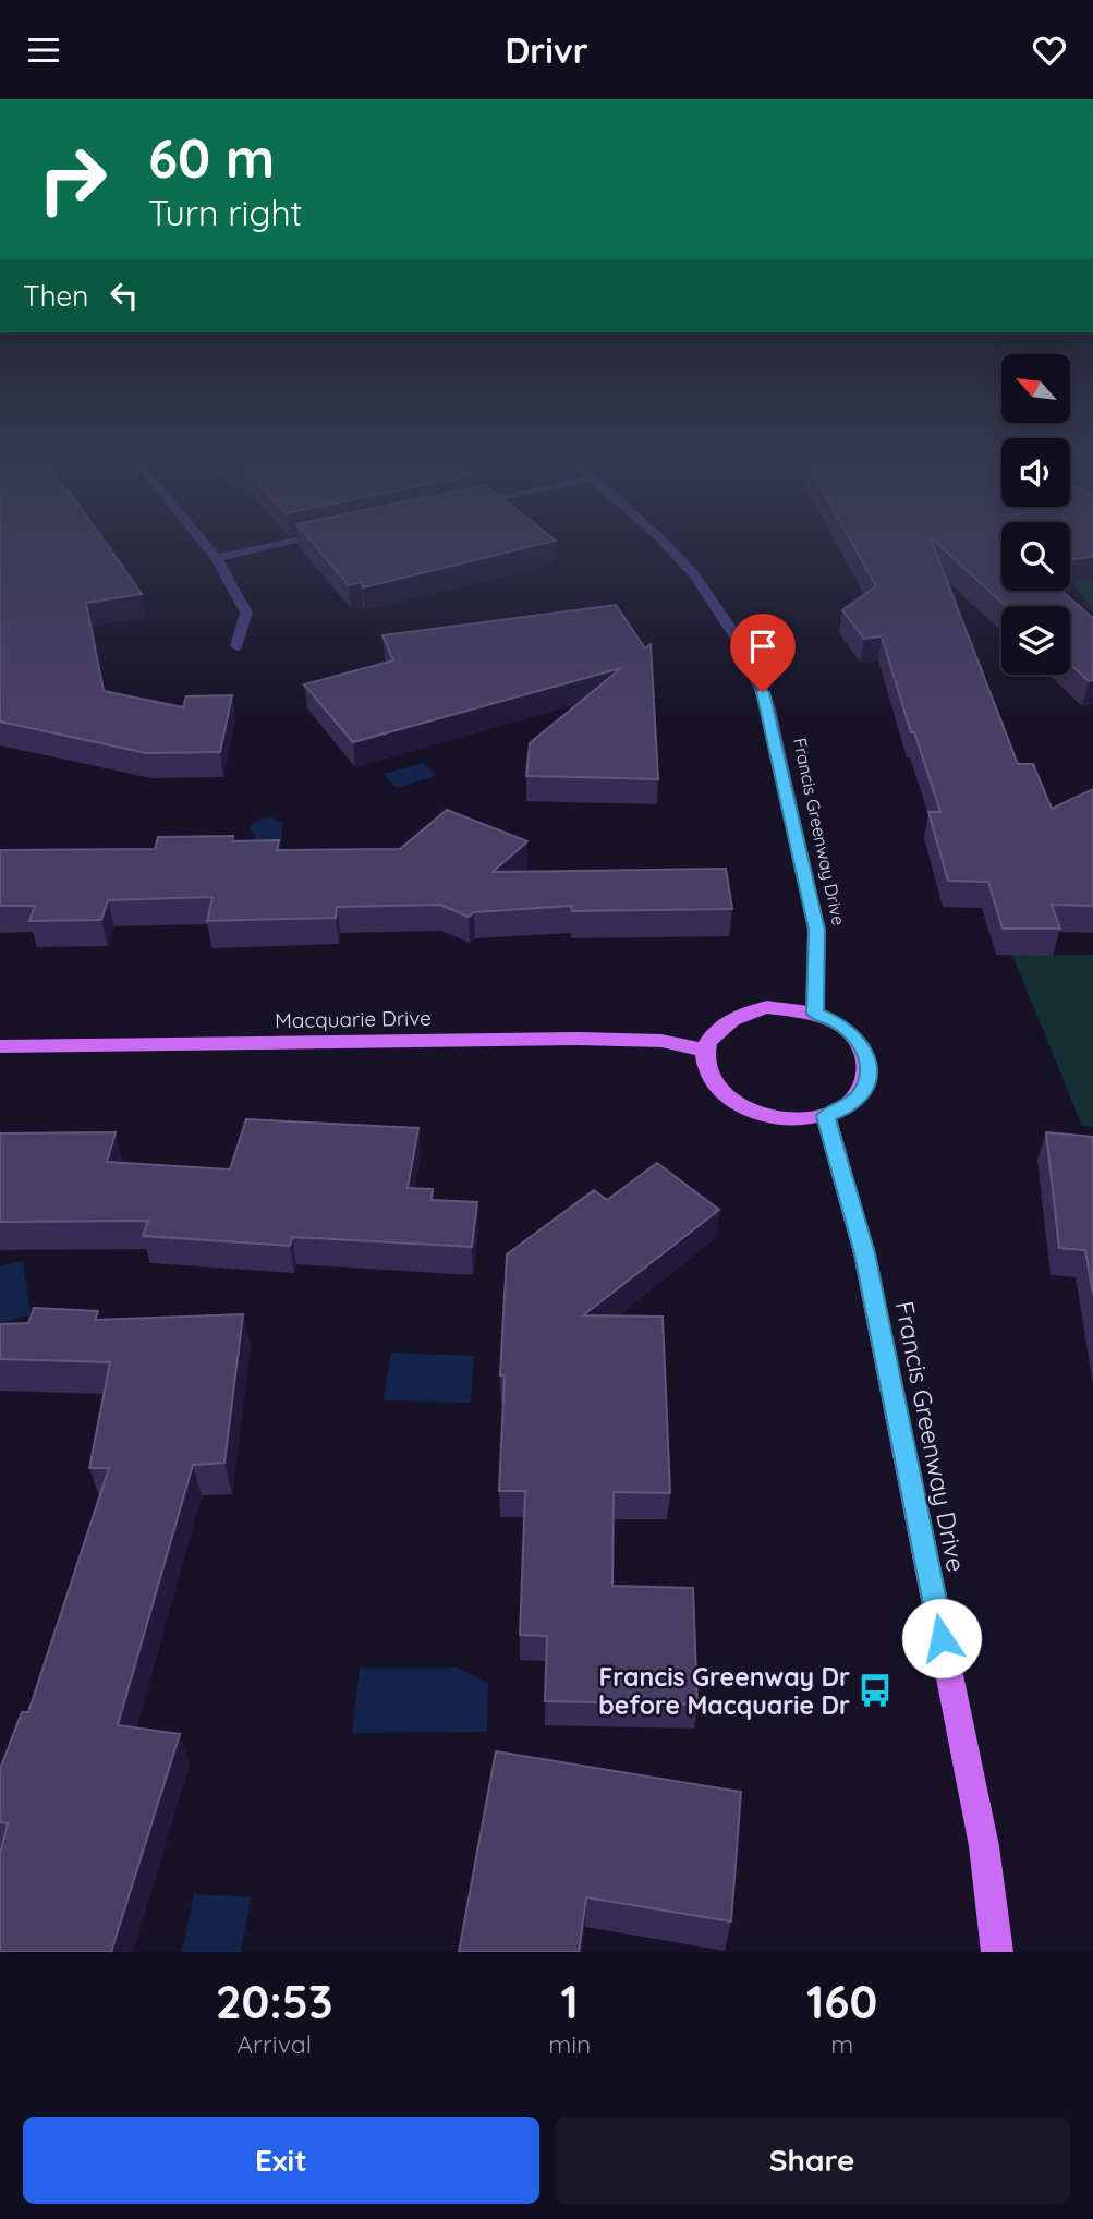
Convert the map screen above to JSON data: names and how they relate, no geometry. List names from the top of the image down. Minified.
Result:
{"streets":{"main road":["Francis Greenway Drive","Macquarie Drive"]},"crossings":[["Francis Greenway Drive","Macquarie Drive"]],"places":{"bus stop":["Francis Greenway Dr before Macquarie Dr"]},"north":"top left","page":{"header":"Drivr","turn":["60 m","Turn right"],"then":"Then","eta":["20:53","Arrival","1","min","160","m"],"buttons":["Exit","Share"]}}
